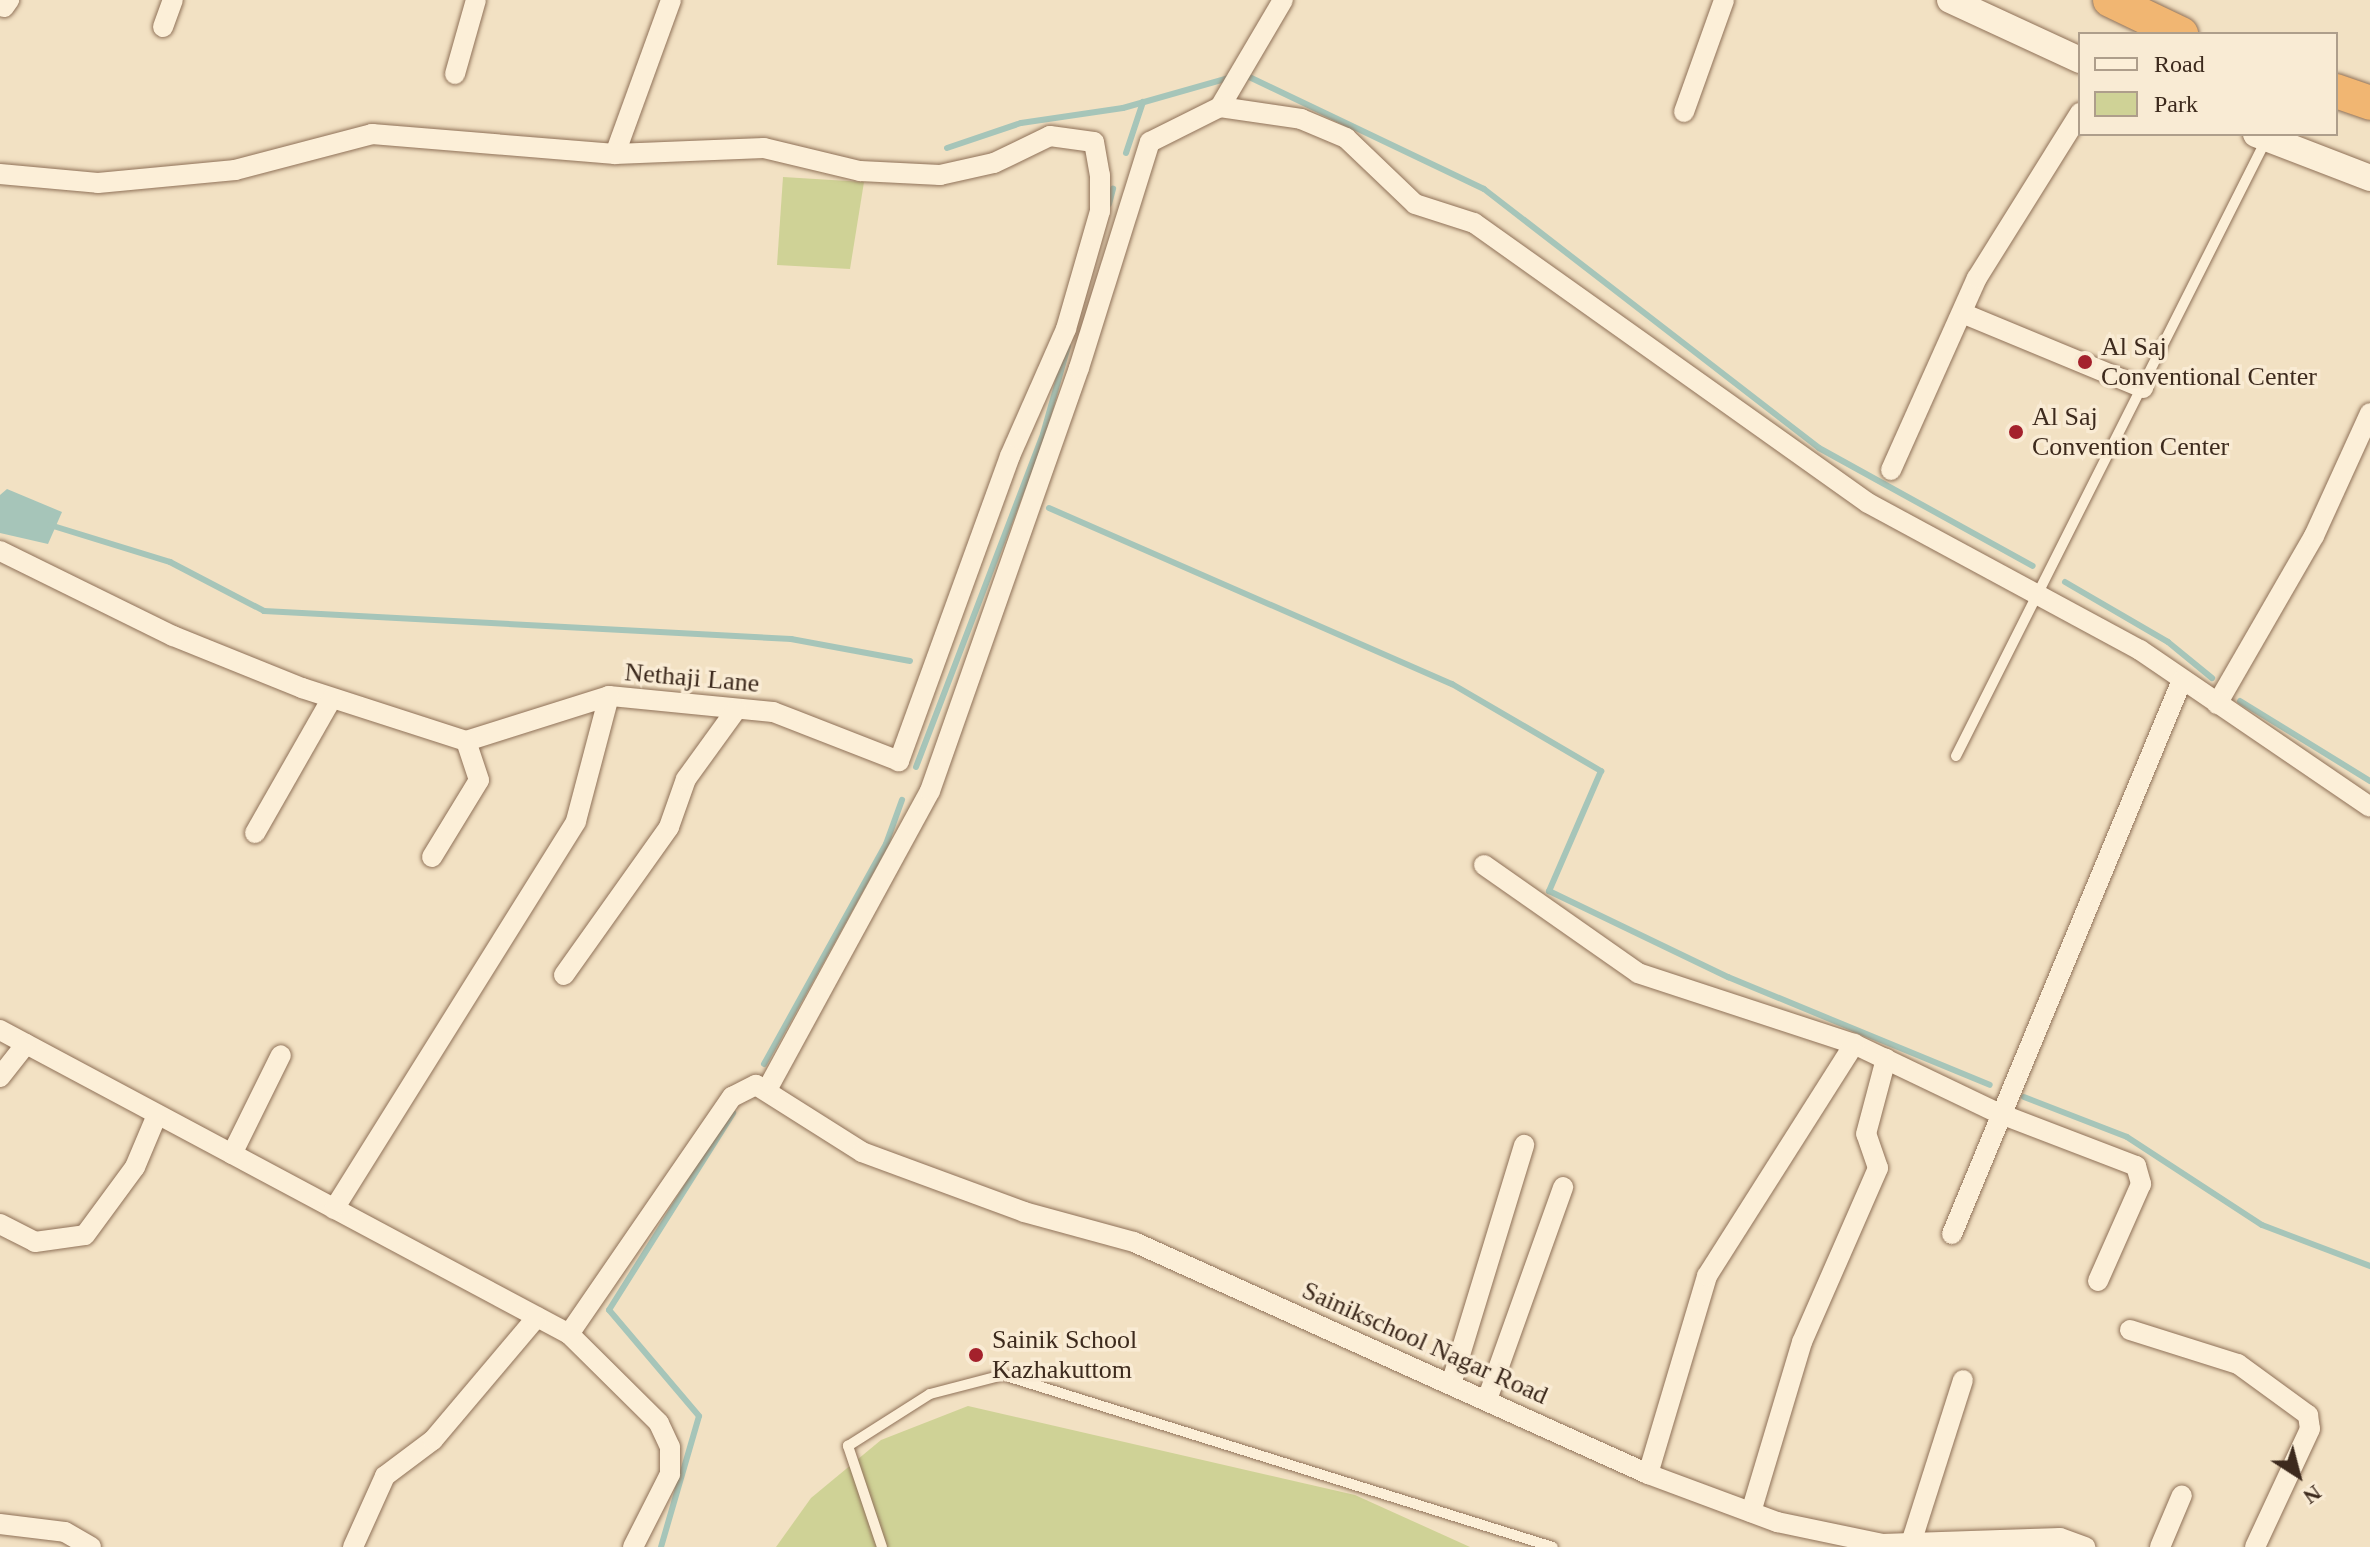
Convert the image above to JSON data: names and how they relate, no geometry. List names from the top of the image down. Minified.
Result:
{"streets":{"street":["Nethaji Lane","Sainikschool Nagar Road"]},"places":["Al Saj Conventional Center","Al Saj Convention Center","Sainik School Kazhakuttom"],"legend":["Road","Park"],"north":"bottom right"}
